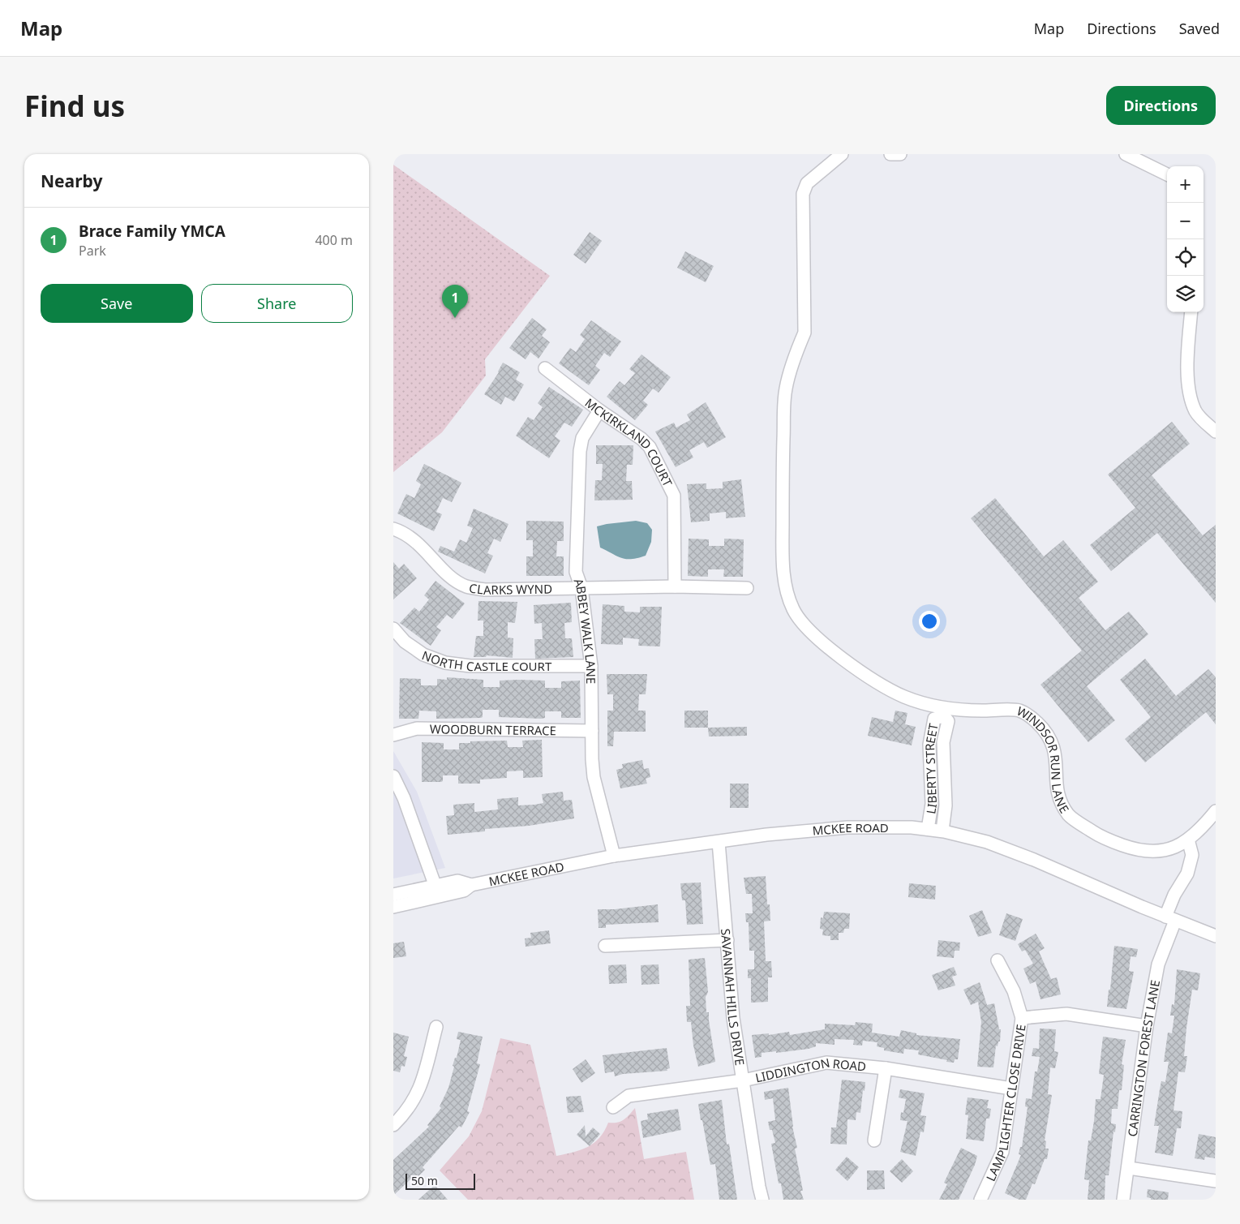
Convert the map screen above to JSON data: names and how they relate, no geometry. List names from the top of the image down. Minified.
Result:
{"streets":{"street":["MCKIRKLAND COURT","CLARKS WYND","ABBEY WALK LANE","NORTH CASTLE COURT","WOODBURN TERRACE","WINDSOR RUN LANE","LIBERTY STREET","MCKEE ROAD","SAVANNAH HILLS DRIVE","CARRINGTON FOREST LANE","LIDDINGTON ROAD","LAMPLIGHTER CLOSE DRIVE"]},"crossings":[["MCKIRKLAND COURT","CLARKS WYND"],["MCKIRKLAND COURT","ABBEY WALK LANE"],["CLARKS WYND","ABBEY WALK LANE"],["ABBEY WALK LANE","NORTH CASTLE COURT"],["ABBEY WALK LANE","WOODBURN TERRACE"],["ABBEY WALK LANE","MCKEE ROAD"],["WINDSOR RUN LANE","LIBERTY STREET"],["WINDSOR RUN LANE","CARRINGTON FOREST LANE"],["LIBERTY STREET","MCKEE ROAD"],["MCKEE ROAD","SAVANNAH HILLS DRIVE"],["MCKEE ROAD","CARRINGTON FOREST LANE"],["SAVANNAH HILLS DRIVE","LIDDINGTON ROAD"],["LIDDINGTON ROAD","LAMPLIGHTER CLOSE DRIVE"]],"scale_bar":"50 m","page":{"header":"Map","nav":["Map","Directions","Saved"],"buttons":["Directions",["Save","Share"]],"title":"Find us","heading":"Nearby","map_buttons":["+","−"],"list":[{"mark":"1","name":"Brace Family YMCA","note":"Park","value":"400 m"}],"pins":"1","scale":"50 m"}}
